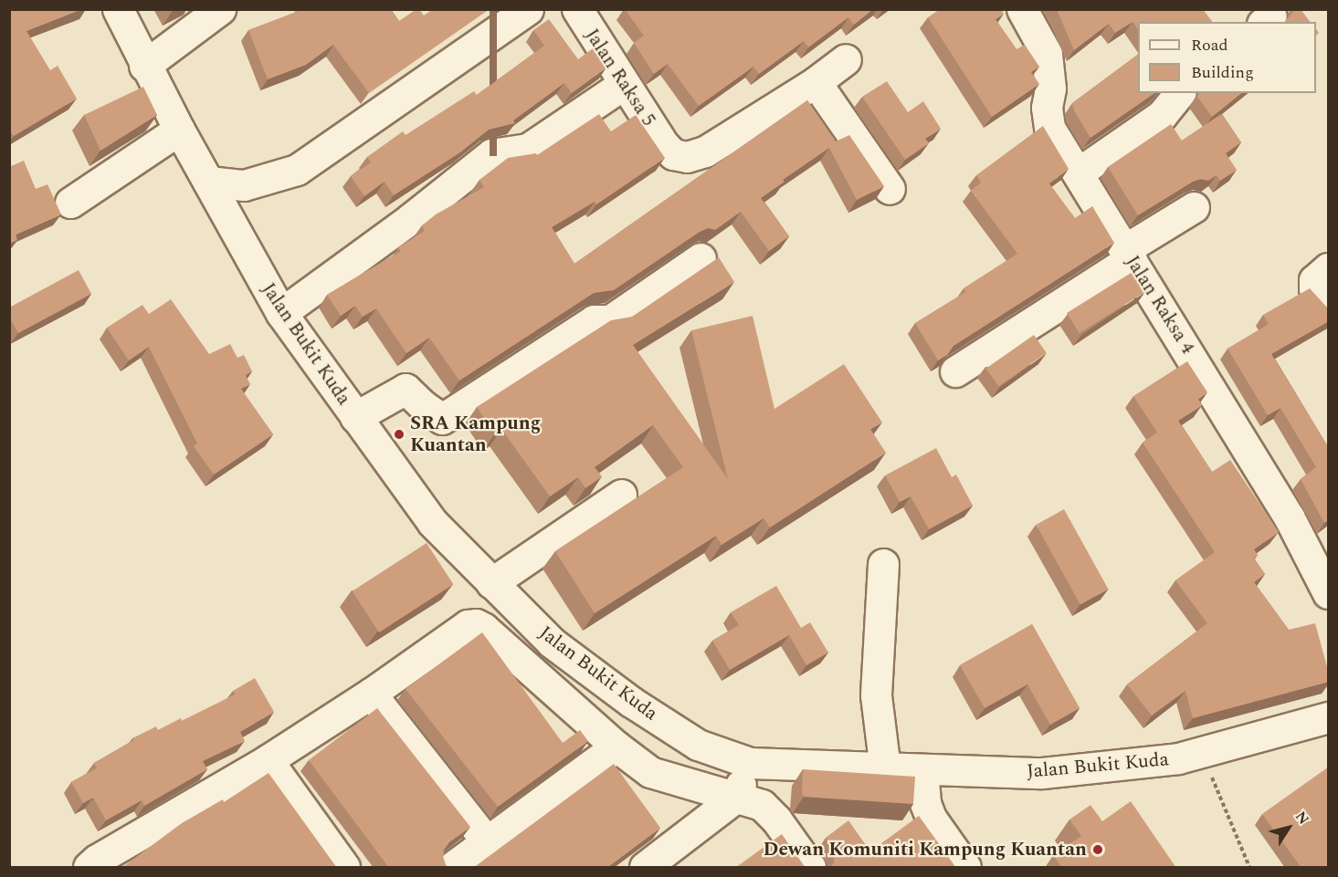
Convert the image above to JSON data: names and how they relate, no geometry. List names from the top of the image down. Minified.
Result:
{"streets":{"street":["Jalan Raksa 5","Jalan Raksa 4","Jalan Bukit Kuda"]},"places":["SRA Kampung Kuantan","Dewan Komuniti Kampung Kuantan"],"legend":["Road","Building"],"north":"top right"}
